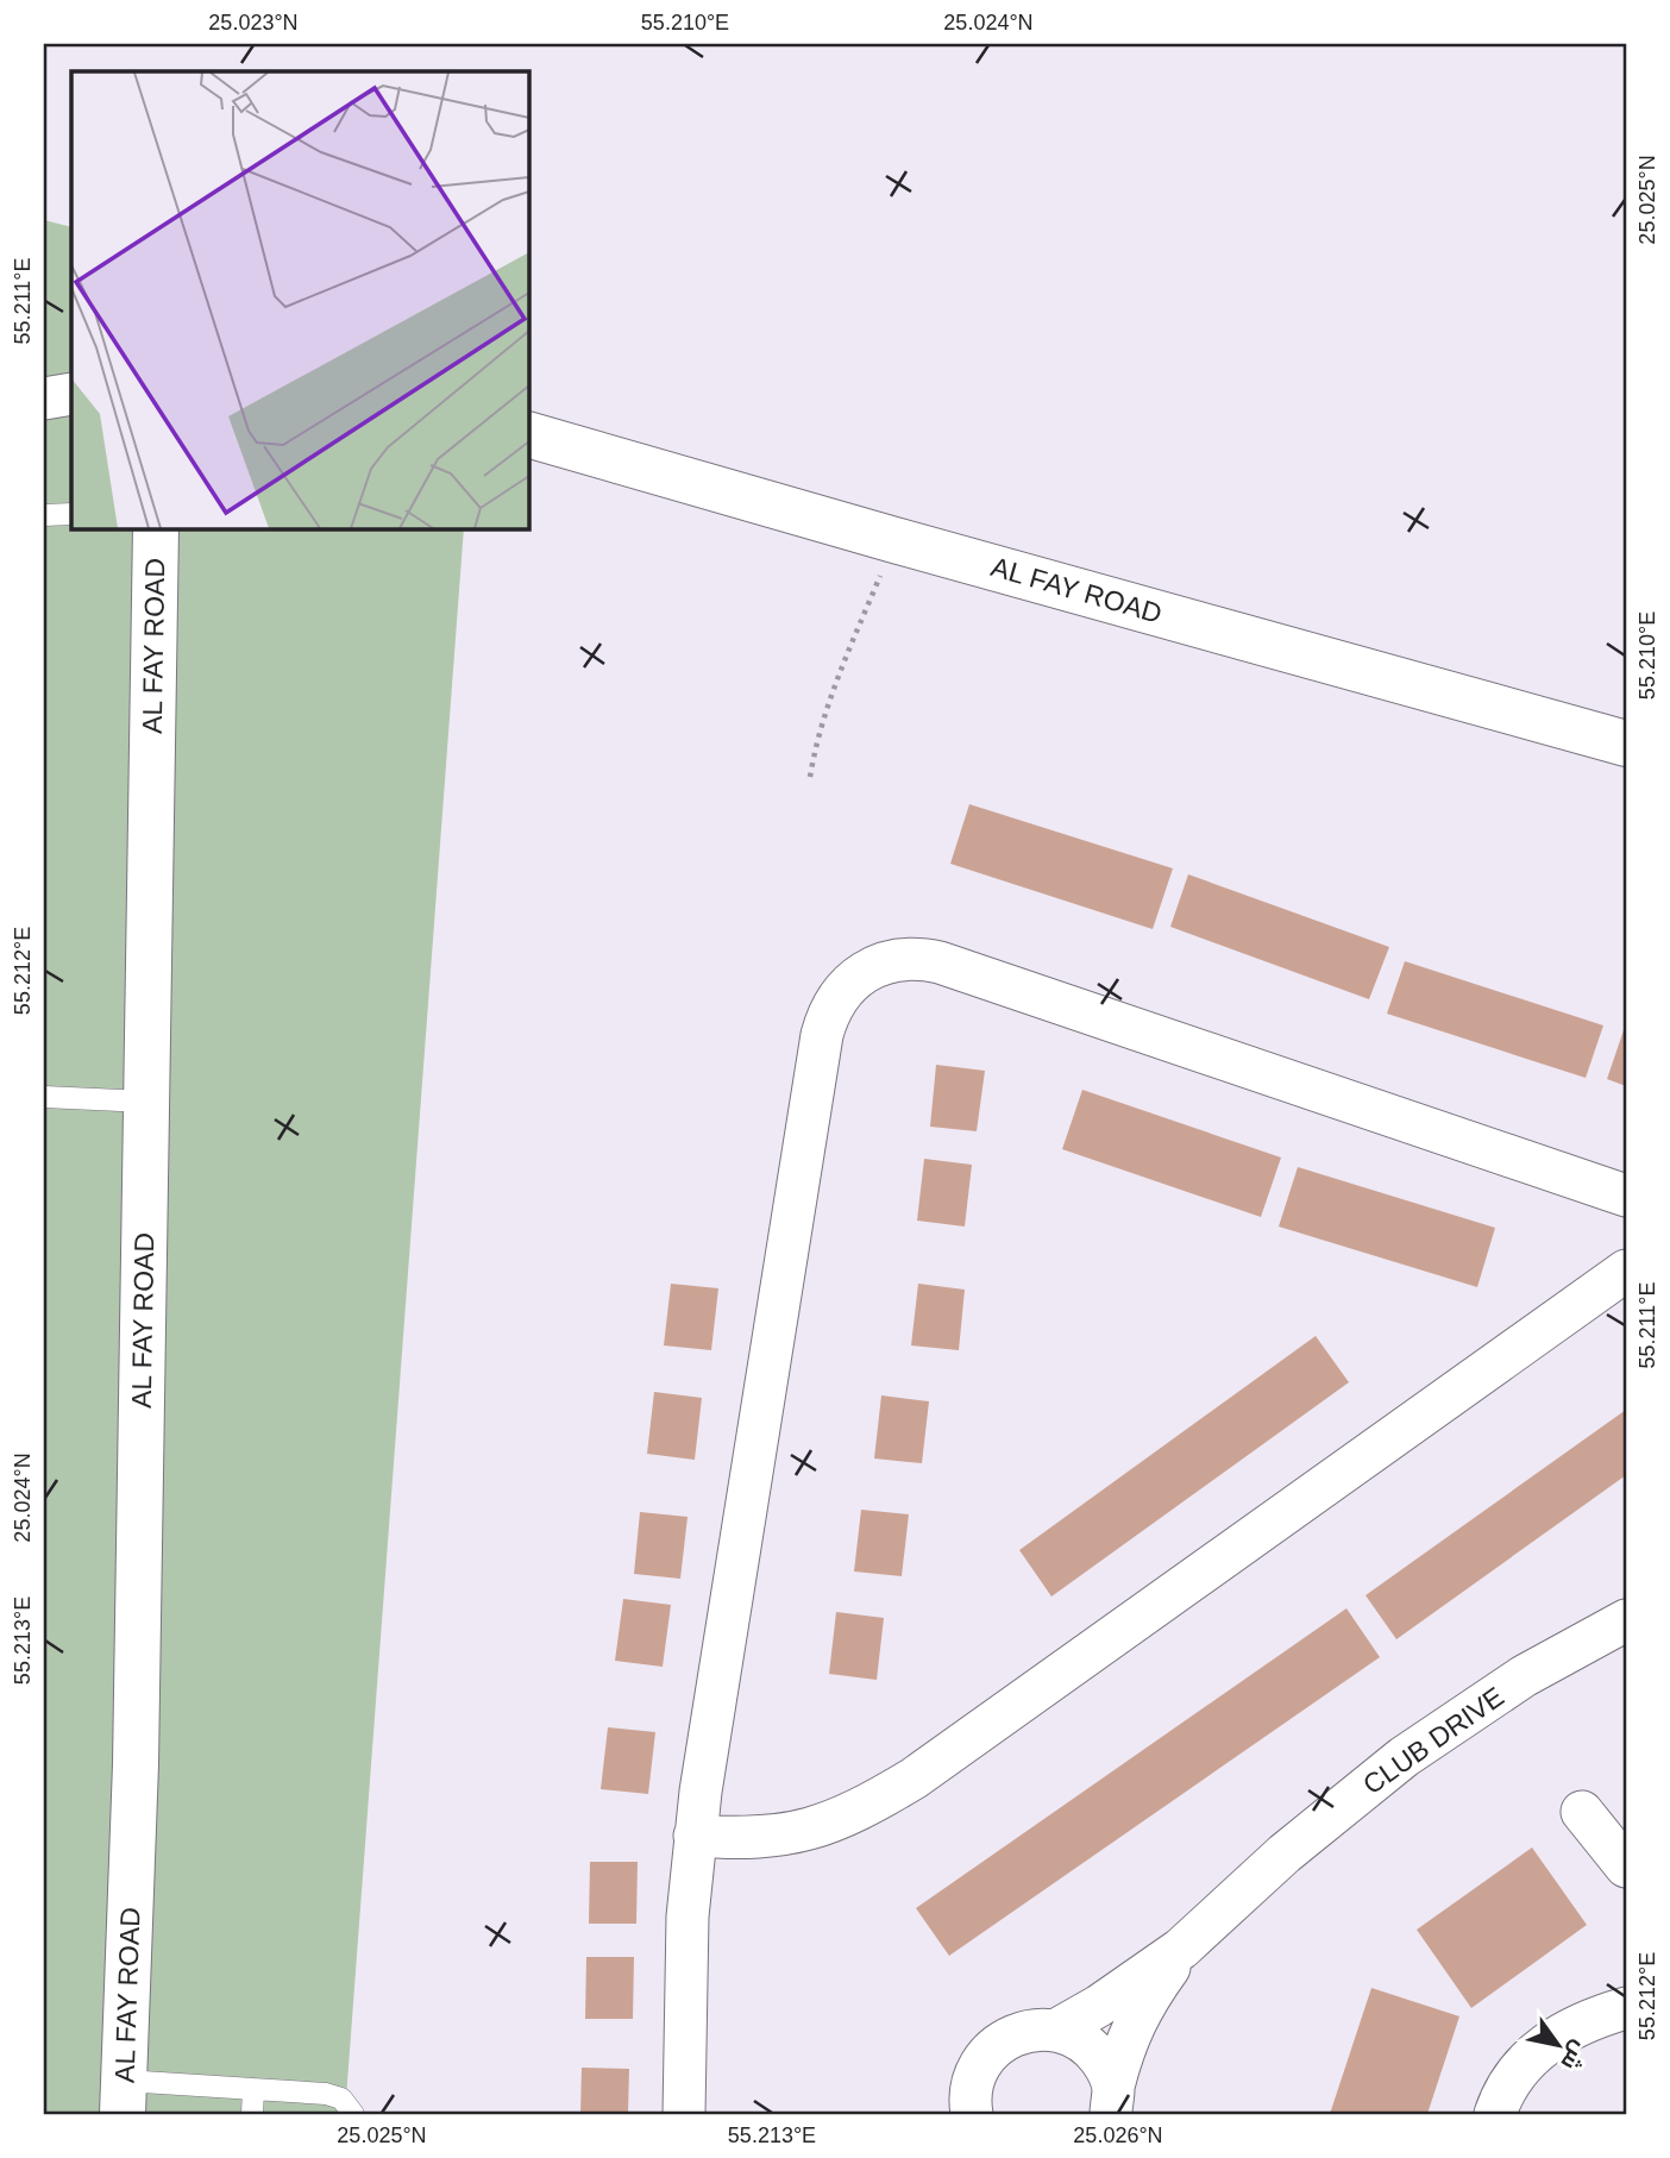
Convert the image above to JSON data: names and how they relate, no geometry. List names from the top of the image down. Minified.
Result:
{"streets":{"street":["AL FAY ROAD","CLUB DRIVE"]},"north":"bottom right","coordinates":["25.023°N","55.210°E","25.024°N","25.025°N","55.211°E","55.212°E","55.213°E","25.026°N"]}
